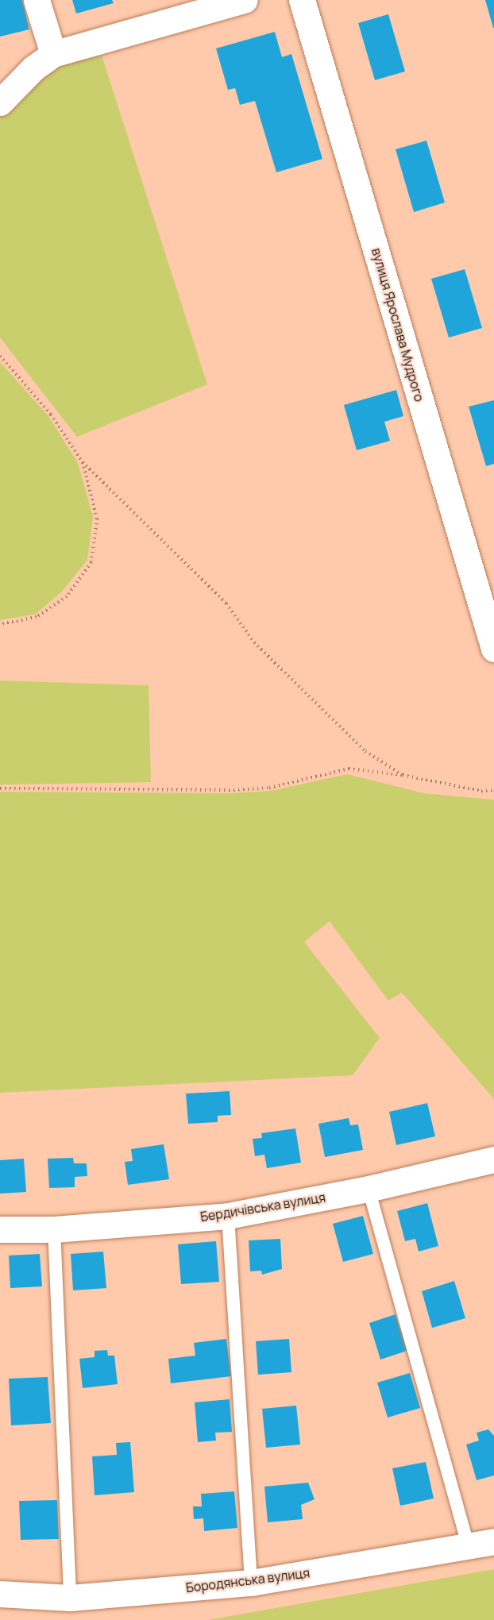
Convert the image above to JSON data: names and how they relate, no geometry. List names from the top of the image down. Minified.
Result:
{"streets":{"street":["вулиця Ярослава Мудрого","Бердичівська вулиця","Бородянська вулиця"]}}
